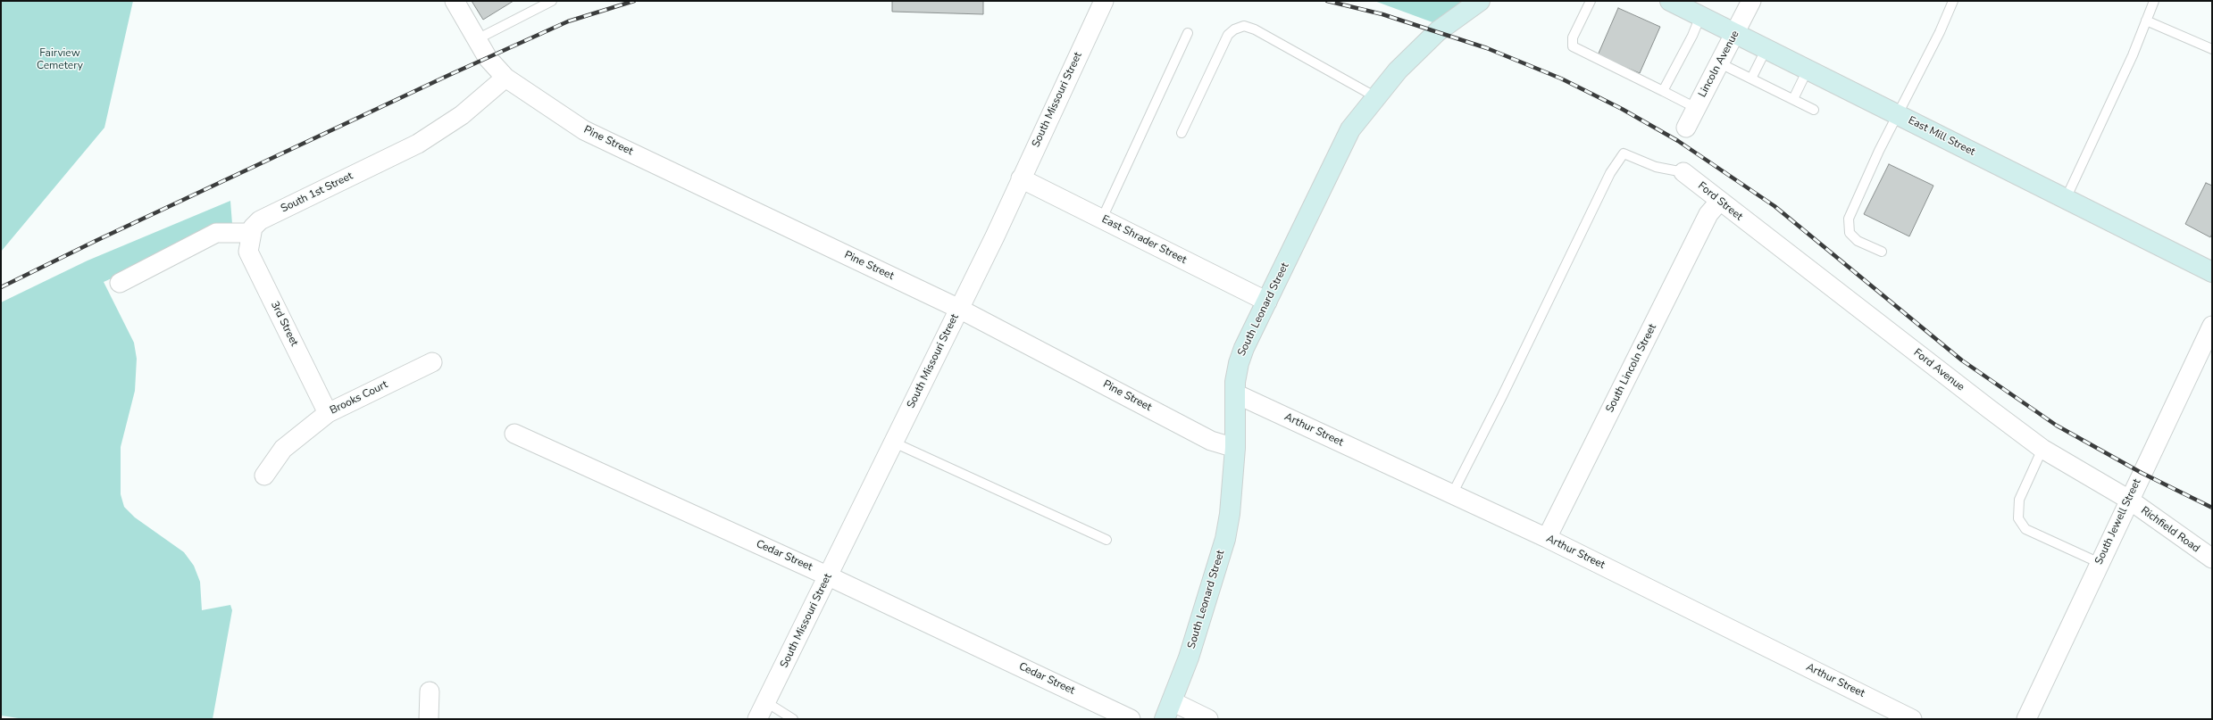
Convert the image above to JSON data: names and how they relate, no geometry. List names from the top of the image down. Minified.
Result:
{"streets":{"main road":["East Mill Street","South Leonard Street"],"street":["Lincoln Avenue","South Missouri Street","Pine Street","South 1st Street","Ford Street","East Shrader Street","3rd Street","South Lincoln Street","Ford Avenue","Brooks Court","Arthur Street","South Jewell Street","Richfield Road","Cedar Street"]},"crossings":[["Lincoln Avenue","East Mill Street"],["South Missouri Street","Pine Street"],["South Missouri Street","East Shrader Street"],["South Missouri Street","Cedar Street"],["Pine Street","South 1st Street"],["Pine Street","South Leonard Street"],["South 1st Street","3rd Street"],["Ford Street","South Lincoln Street"],["Ford Street","Ford Avenue"],["East Shrader Street","South Leonard Street"],["South Leonard Street","Arthur Street"],["3rd Street","Brooks Court"],["South Lincoln Street","Arthur Street"],["Ford Avenue","South Jewell Street"],["Ford Avenue","Richfield Road"],["South Jewell Street","Richfield Road"]],"parks":["Fairview Cemetery"]}
